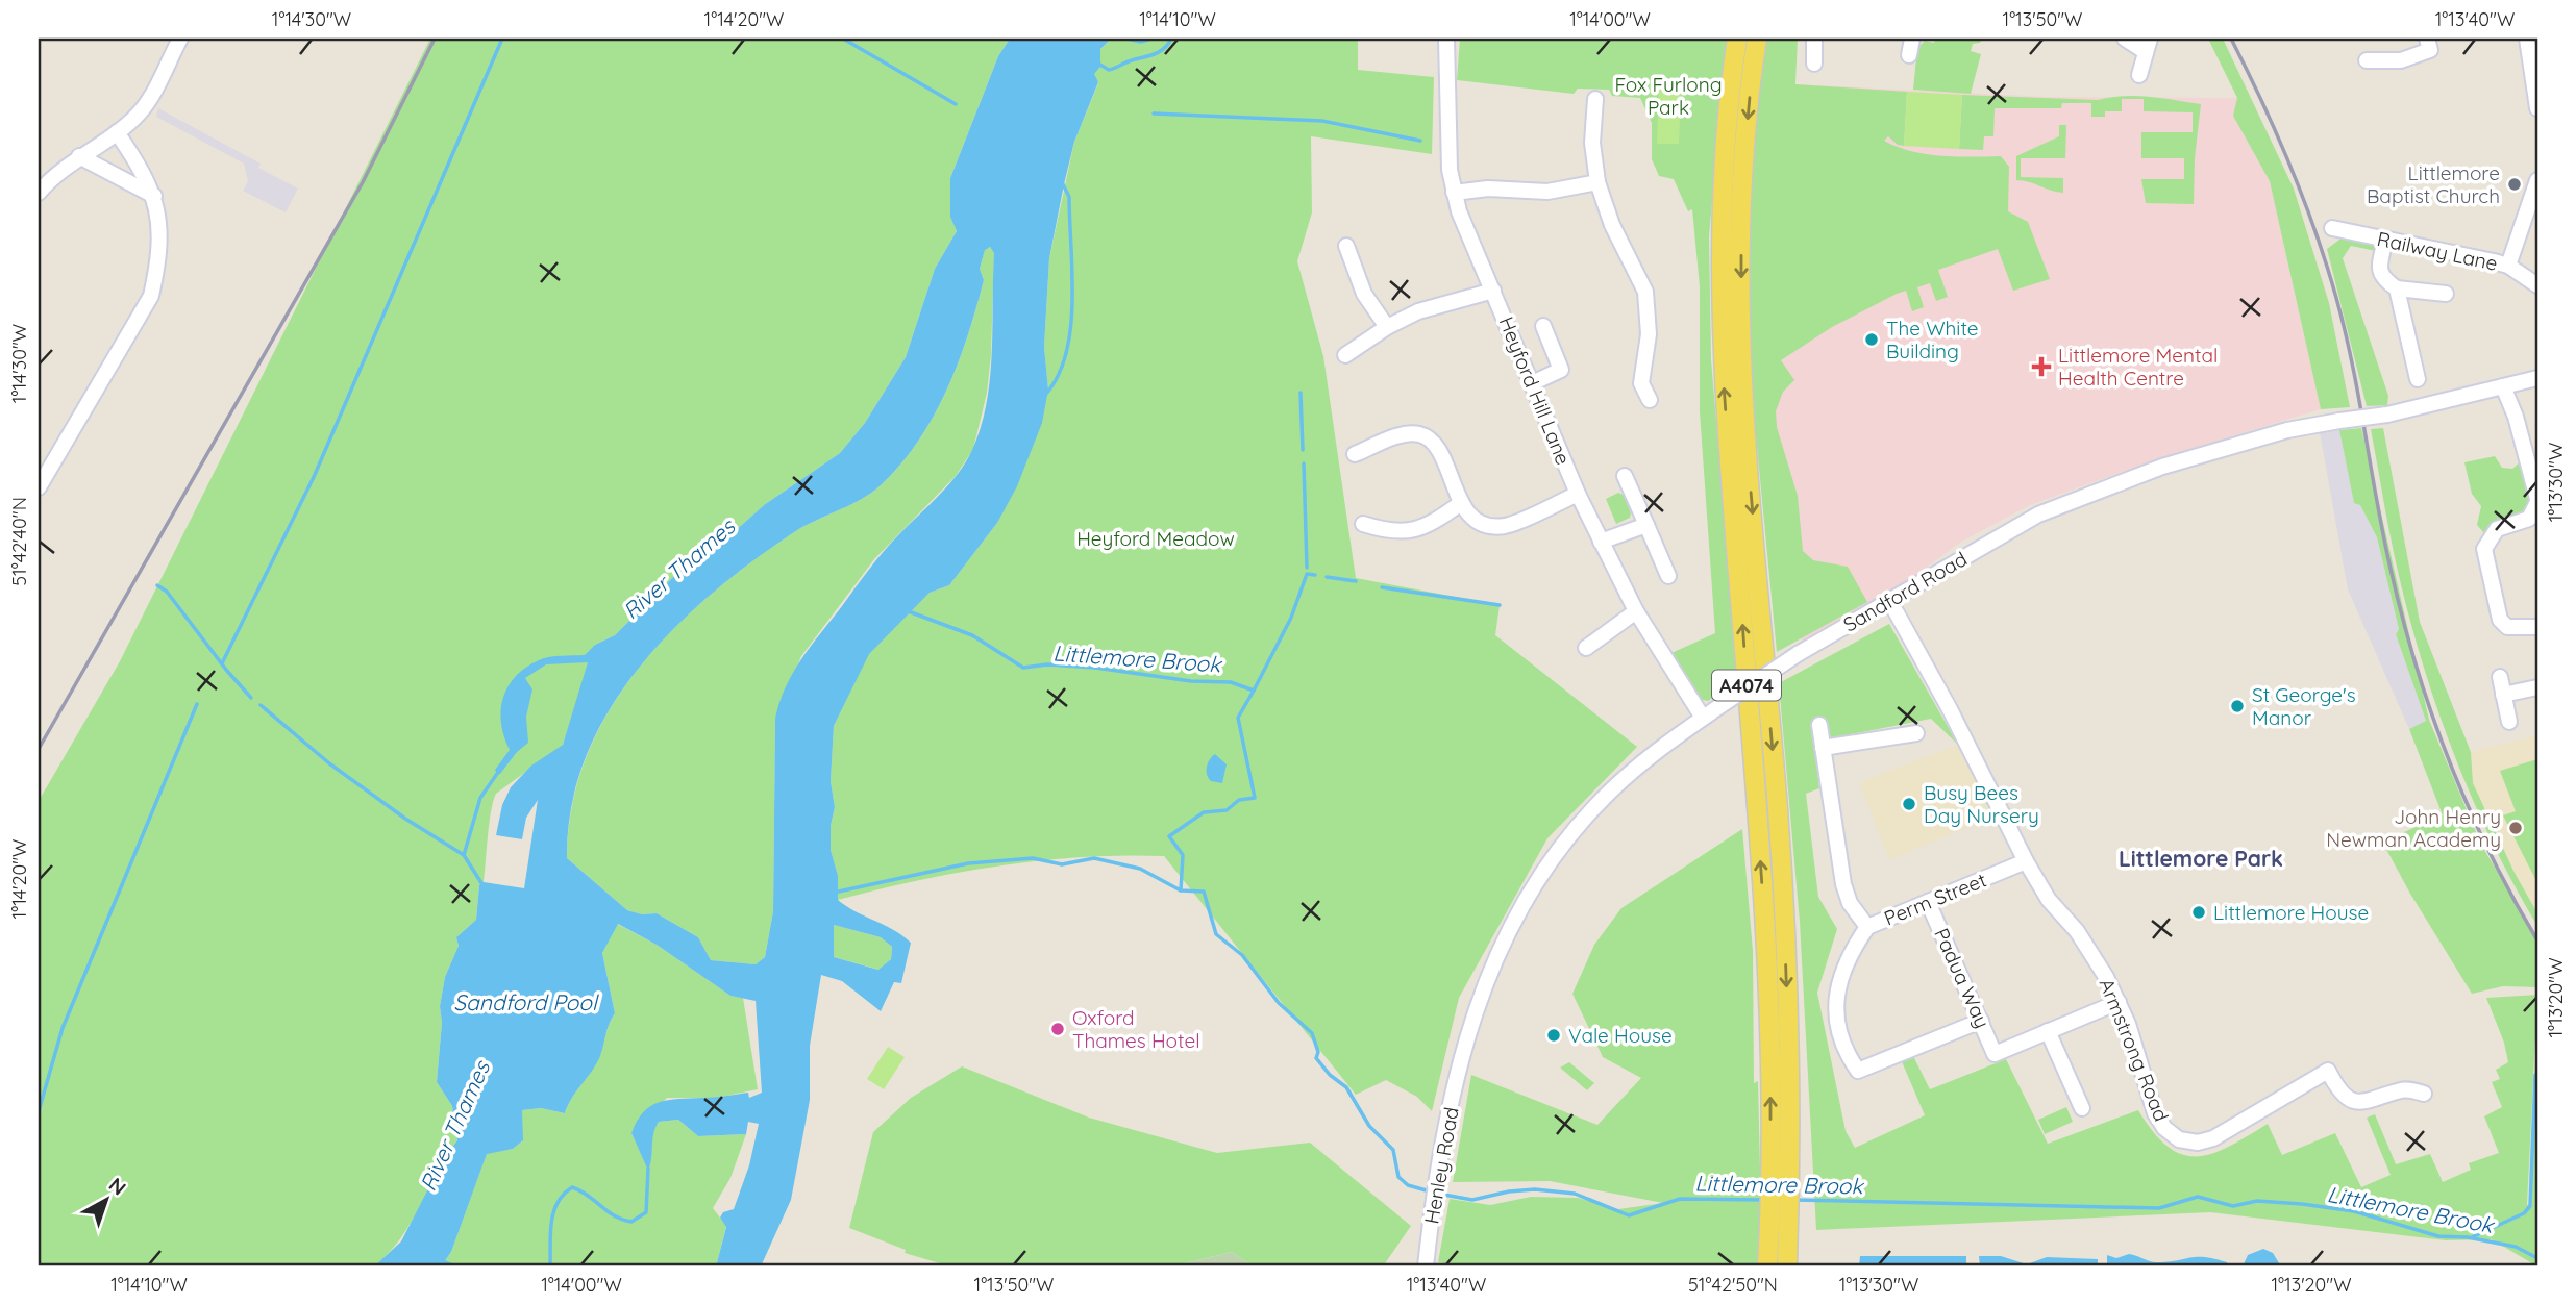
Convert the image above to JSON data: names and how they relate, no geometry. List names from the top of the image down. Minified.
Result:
{"streets":{"main road":["A4074"],"street":["Railway Lane","Heyford Hill Lane","Sandford Road","Perm Street","Padua Way","Armstrong Road","Henley Road"]},"crossings":[["Heyford Hill Lane","Sandford Road"],["Sandford Road","Armstrong Road"],["Sandford Road","Henley Road"],["Perm Street","Padua Way"],["Perm Street","Armstrong Road"]],"districts":["Littlemore Park"],"water":["River Thames","Littlemore Brook","Sandford Pool"],"parks":["Fox Furlong Park","Heyford Meadow"],"places":{"other":["Littlemore Baptist Church","The White Building","St George's Manor","Busy Bees Day Nursery","John Henry Newman Academy","Littlemore House","Oxford Thames Hotel","Vale House"],"health":["Littlemore Mental Health Centre"]},"north":"top right","coordinates":["1°14'30\"W","1°14'20\"W","1°14'10\"W","1°14'00\"W","1°13'50\"W","1°13'40\"W","1°13'30\"W","51°42'40\"N","1°13'20\"W","51°42'50\"N"]}
